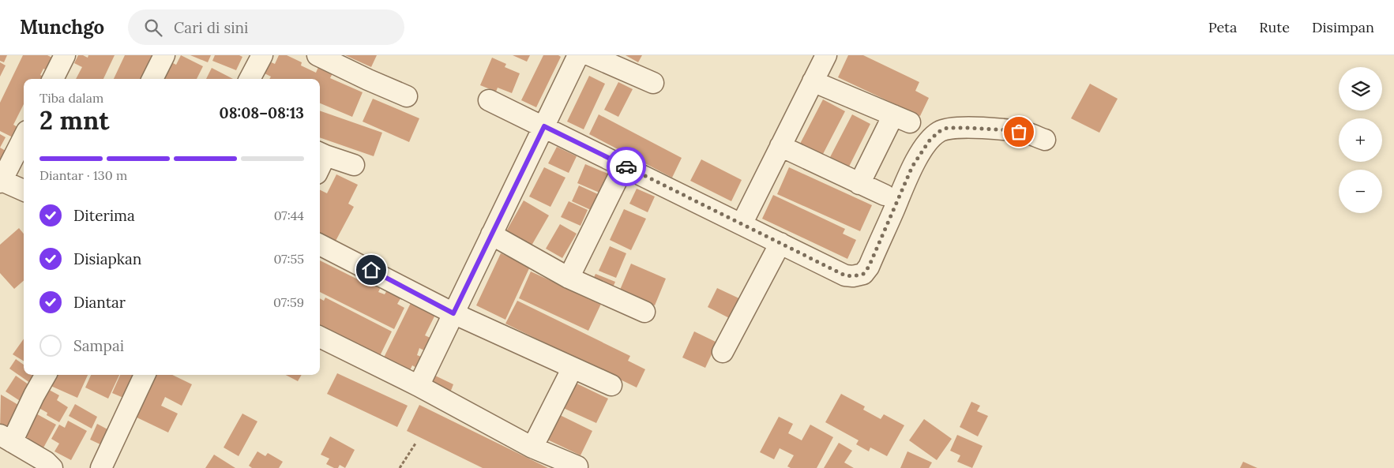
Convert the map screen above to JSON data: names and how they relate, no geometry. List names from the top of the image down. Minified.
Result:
{"page":{"header":"Munchgo","search":"Cari di sini","nav":["Peta","Rute","Disimpan"],"map_buttons":["+","−"],"heading":["2 mnt","Tiba dalam","08:08–08:13"],"bar":"Diantar · 130 m","list":[["Diterima","07:44"],["Disiapkan","07:55"],["Diantar","07:59"],"Sampai"]}}
